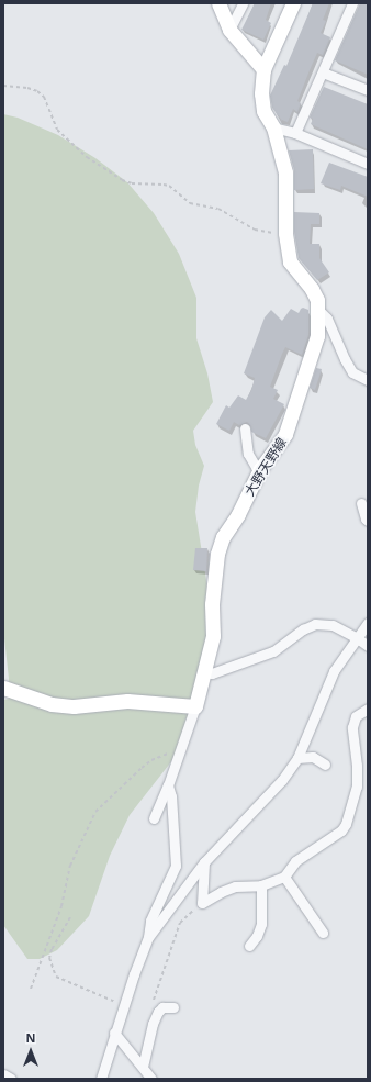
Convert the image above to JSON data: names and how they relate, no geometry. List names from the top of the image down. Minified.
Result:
{"streets":{"main road":["大野天野線"]},"north":"top"}
